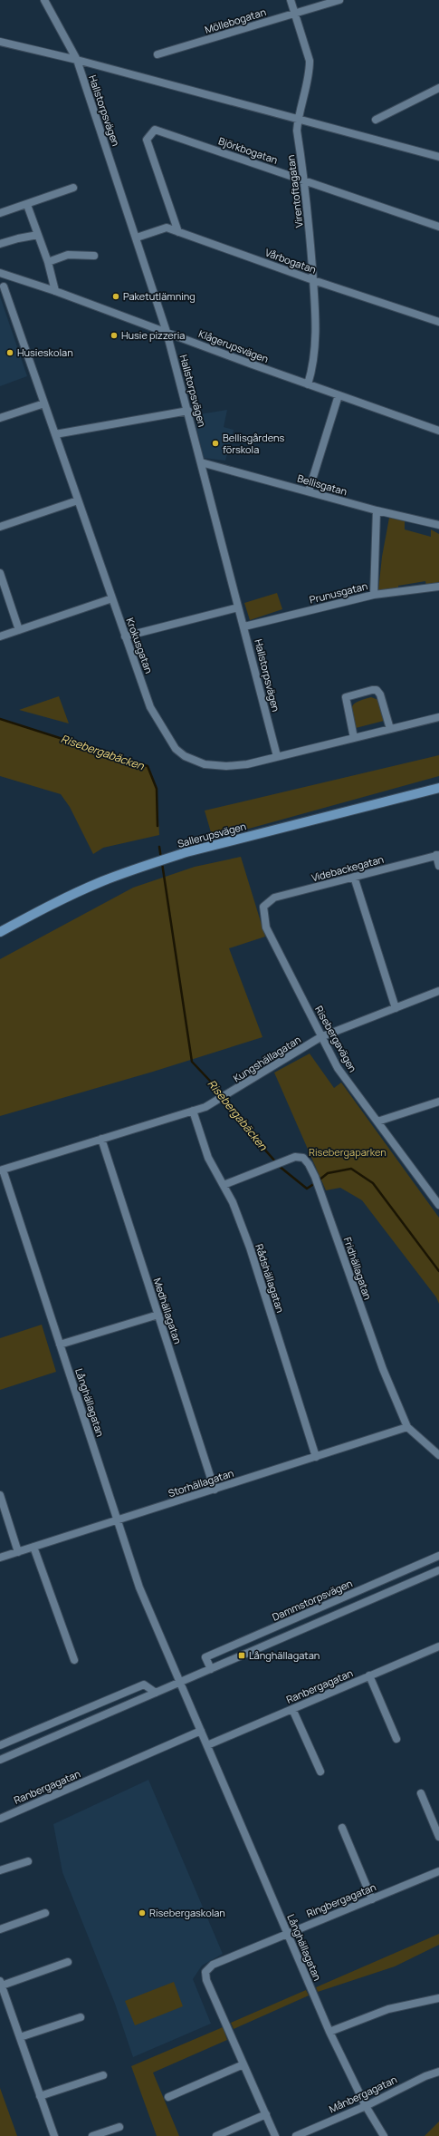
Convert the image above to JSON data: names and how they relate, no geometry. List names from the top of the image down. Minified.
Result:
{"streets":{"main road":["Sallerupsvägen"],"street":["Möllebogatan","Hallstorpsvägen","Björkbogatan","Virentoftagatan","Vårbogatan","Klågerupsvägen","Bellisgatan","Prunusgatan","Krokusgatan","Videbackegatan","Risebergavägen","Kungshällagatan","Fridhällagatan","Rådshällagatan","Medhällagatan","Långhällagatan","Storhällagatan","Dammstorpsvägen","Ranbergagatan","Ringbergagatan","Månbergagatan"]},"crossings":[["Möllebogatan","Virentoftagatan"],["Hallstorpsvägen","Vårbogatan"],["Hallstorpsvägen","Klågerupsvägen"],["Hallstorpsvägen","Bellisgatan"],["Hallstorpsvägen","Prunusgatan"],["Hallstorpsvägen","Krokusgatan"],["Björkbogatan","Virentoftagatan"],["Björkbogatan","Vårbogatan"],["Virentoftagatan","Vårbogatan"],["Virentoftagatan","Klågerupsvägen"],["Videbackegatan","Risebergavägen"],["Risebergavägen","Kungshällagatan"],["Kungshällagatan","Rådshällagatan"],["Kungshällagatan","Medhällagatan"],["Kungshällagatan","Långhällagatan"],["Fridhällagatan","Rådshällagatan"],["Fridhällagatan","Storhällagatan"],["Rådshällagatan","Storhällagatan"],["Medhällagatan","Storhällagatan"],["Långhällagatan","Storhällagatan"],["Långhällagatan","Ranbergagatan"],["Långhällagatan","Ringbergagatan"],["Långhällagatan","Månbergagatan"]],"water":["Risebergabäcken"],"parks":["Risebergaparken"],"places":{"other":["Paketutlämning","Husie pizzeria","Husieskolan","Bellisgårdens förskola","Risebergaskolan"],"transit":["Långhällagatan"]}}
